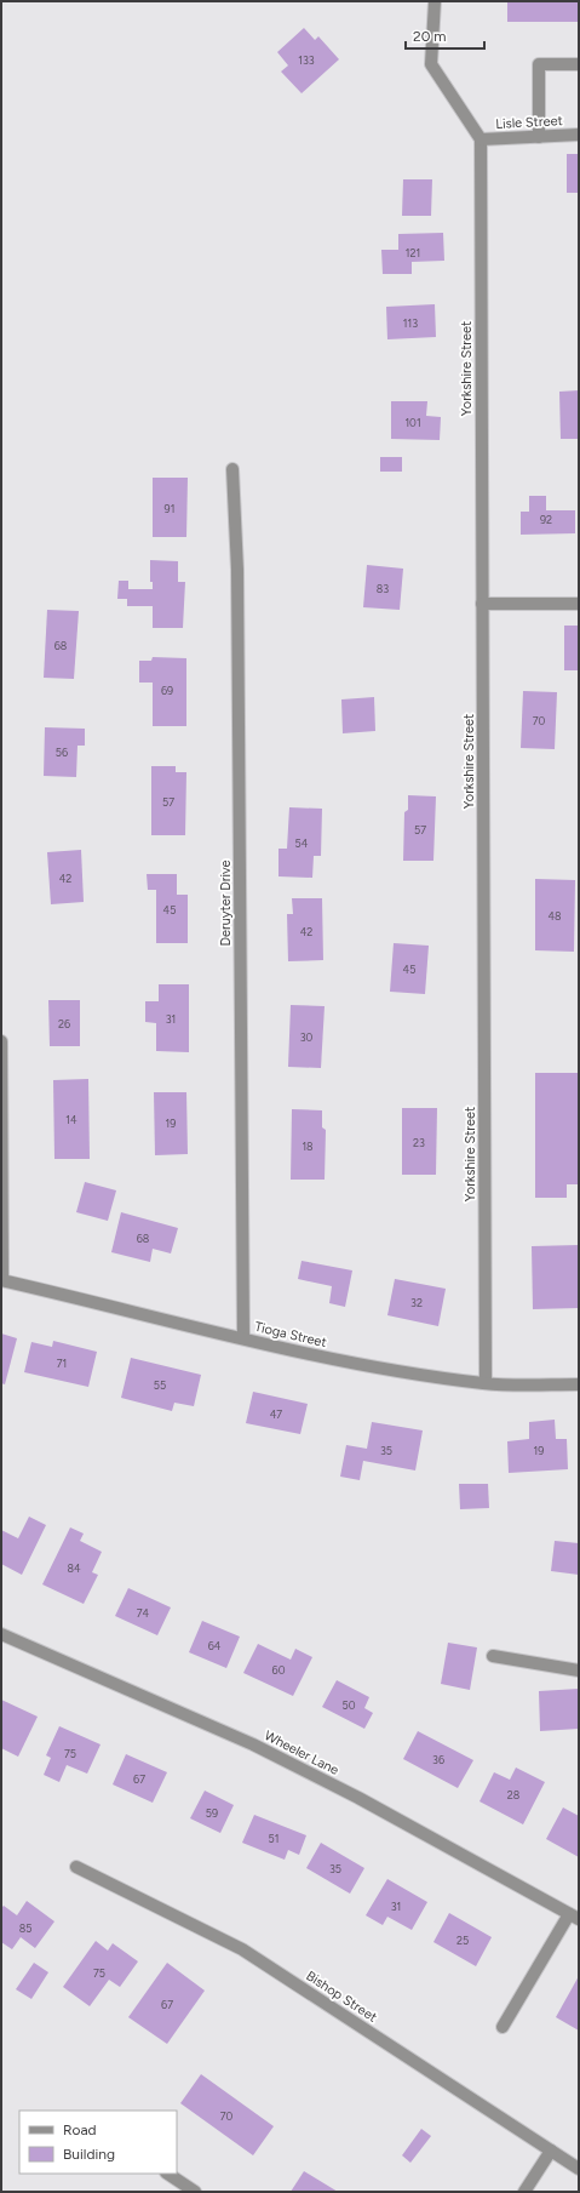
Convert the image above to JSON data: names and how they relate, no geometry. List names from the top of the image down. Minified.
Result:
{"streets":{"street":["Lisle Street","Yorkshire Street","Deruyter Drive","Tioga Street","Wheeler Lane","Bishop Street"]},"crossings":[["Lisle Street","Yorkshire Street"],["Yorkshire Street","Tioga Street"],["Deruyter Drive","Tioga Street"]],"house_numbers":["133","121","113","101","91","92","83","68","69","70","56","57","57","54","42","45","48","42","45","31","26","30","14","19","23","18","68","32","71","55","47","35","19","84","74","64","60","50","75","36","67","28","59","51","35","31","85","25","75","67","70"],"legend":["Road","Building"],"scale_bar":"20 m"}
